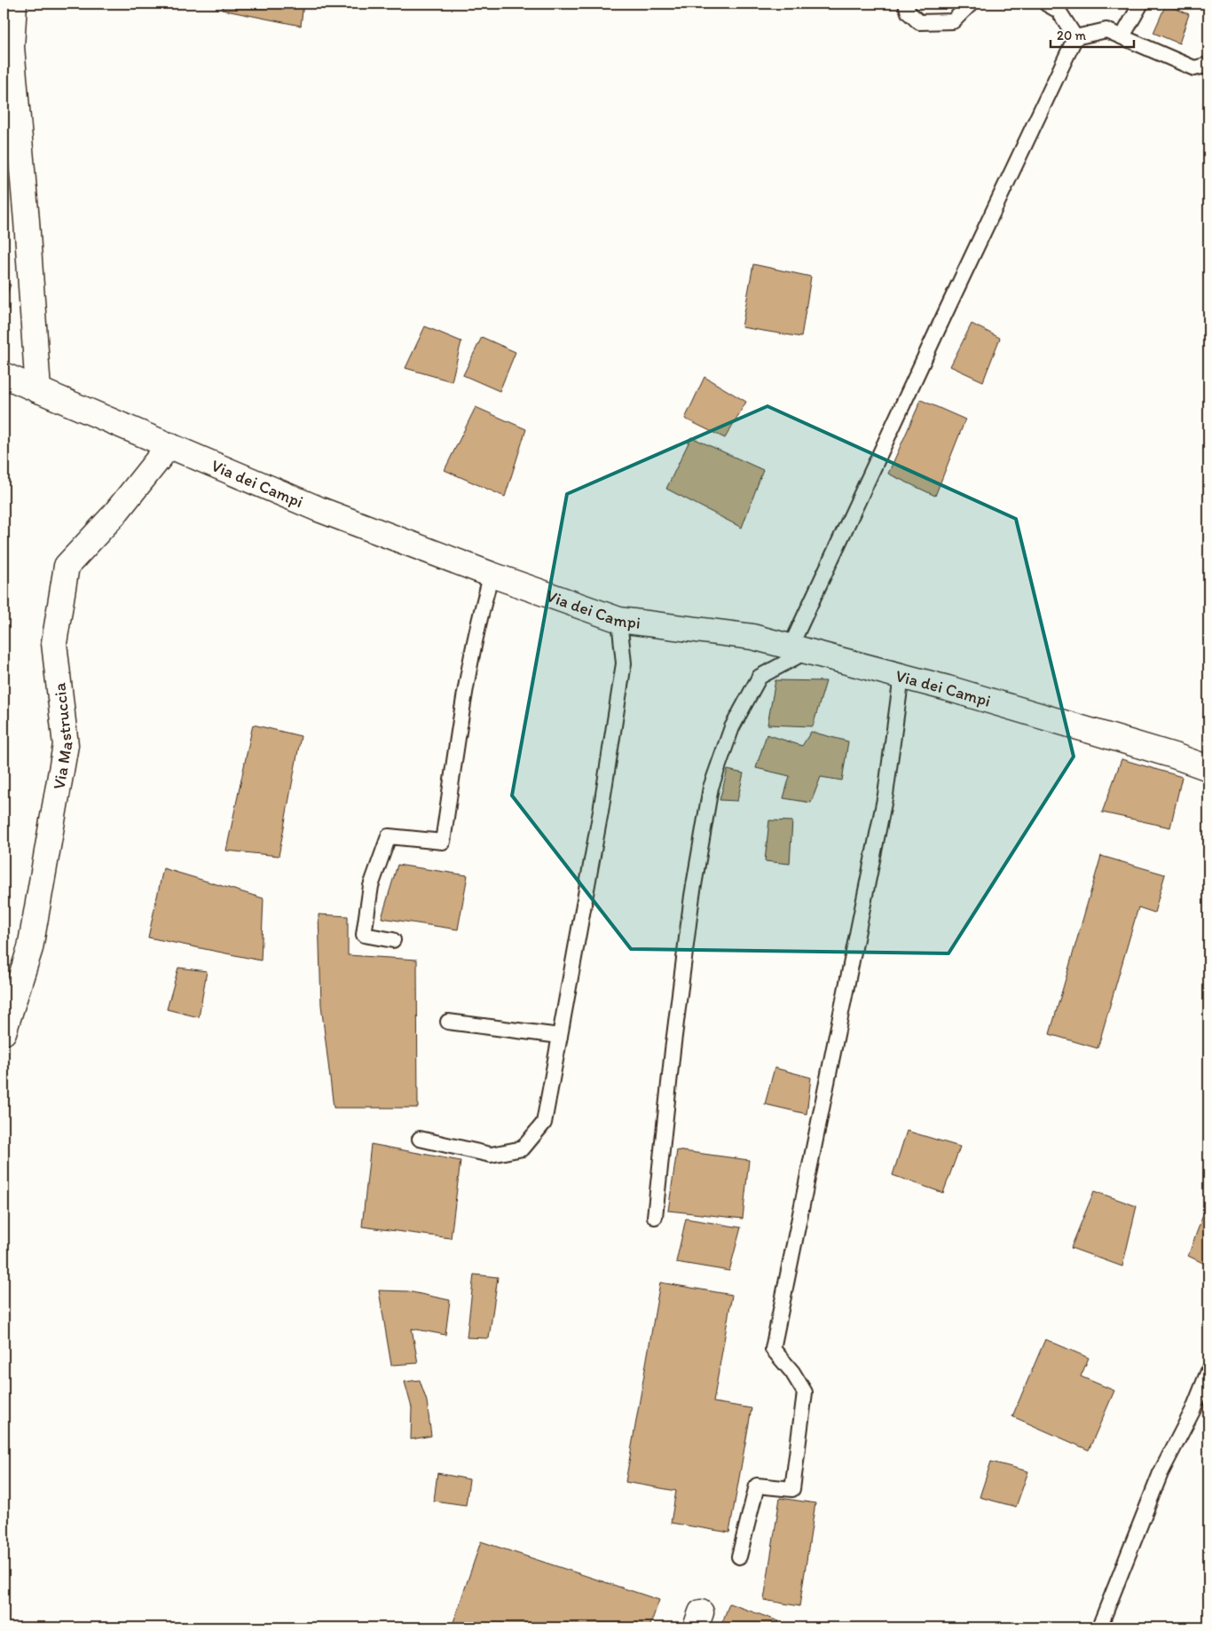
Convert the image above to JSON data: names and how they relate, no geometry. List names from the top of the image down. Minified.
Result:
{"streets":{"street":["Via dei Campi","Via Mastruccia"]},"crossings":[["Via dei Campi","Via Mastruccia"]],"scale_bar":"20 m"}
